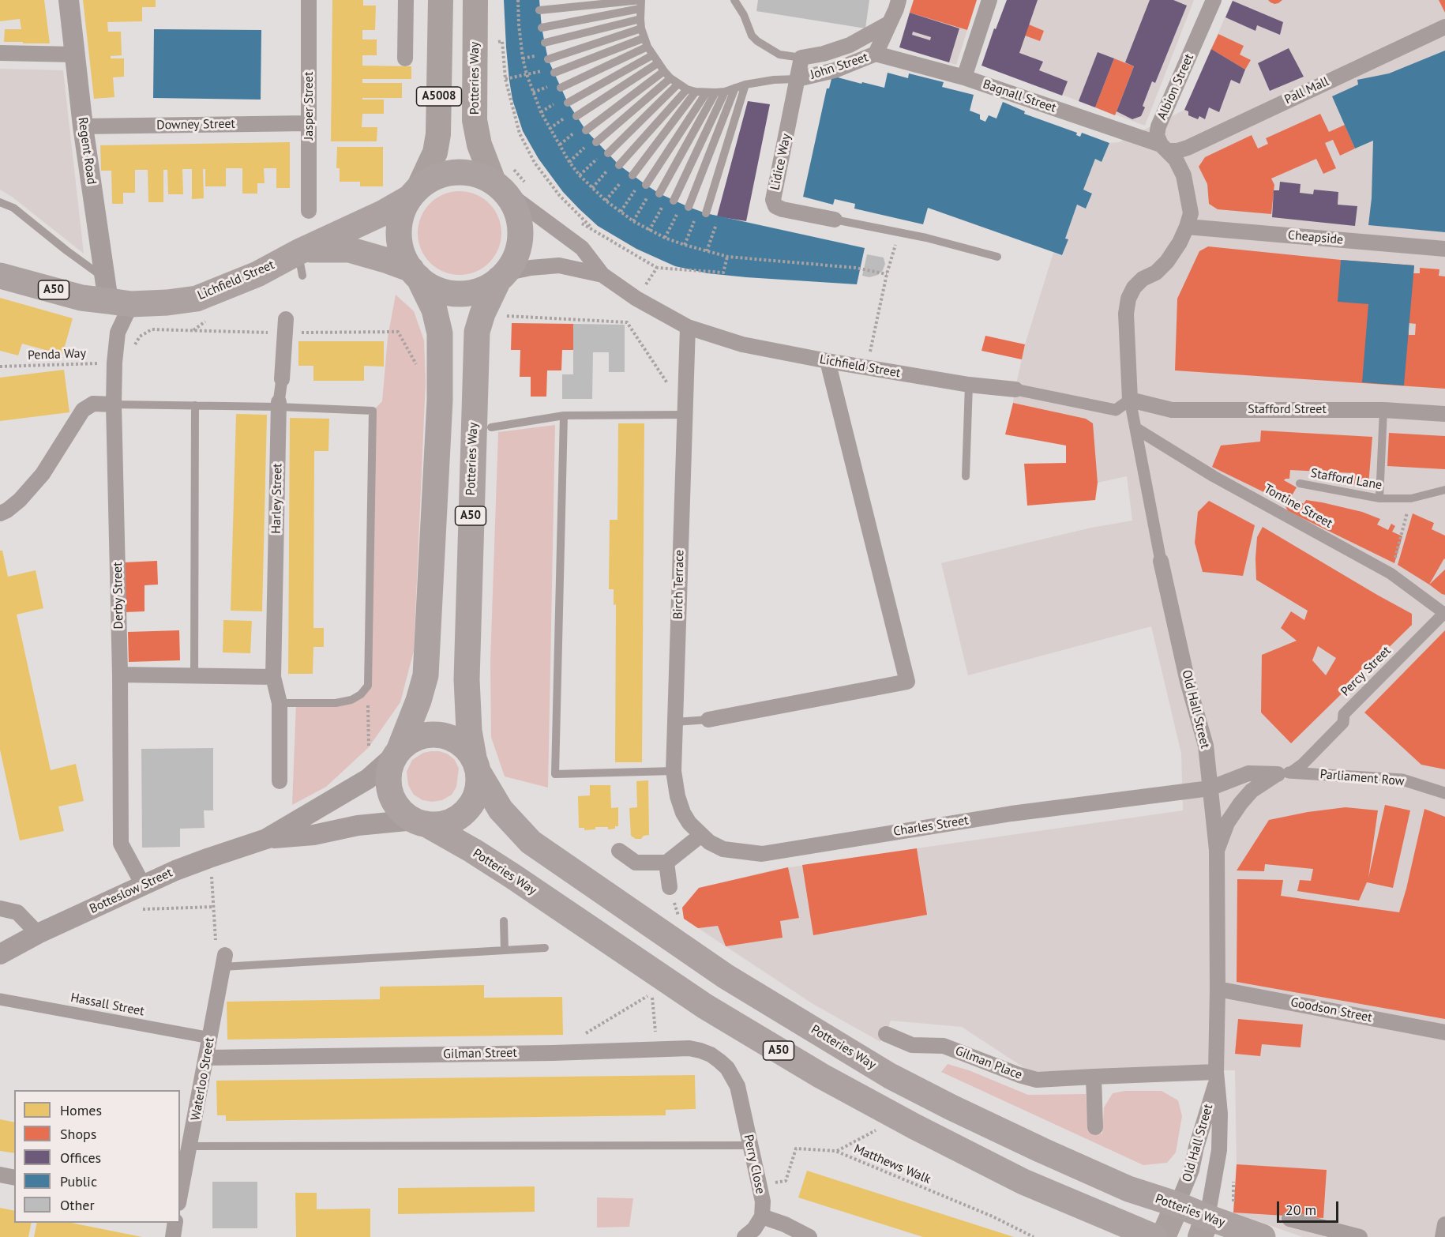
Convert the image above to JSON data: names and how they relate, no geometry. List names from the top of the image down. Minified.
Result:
{"streets":{"highway":["Potteries Way","Lichfield Street","A50"],"main road":["A5008"],"street":["John Street","Albion Street","Pall Mall","Bagnall Street","Jasper Street","Downey Street","Regent Road","Lidice Way","Cheapside","Stafford Street","Harley Street","Tontine Street","Birch Terrace","Derby Street","Percy Street","Old Hall Street","Parliament Row","Charles Street","Botteslow Street","Hassall Street","Goodson Street","Gilman Street","Gilman Place","Waterloo Street","Perry Close"],"lane":["Stafford Lane"],"path":["Penda Way","Matthews Walk"]},"crossings":[["John Street","Bagnall Street"],["John Street","Lidice Way"],["Potteries Way","A5008"],["Potteries Way","Lichfield Street"],["Potteries Way","Old Hall Street"],["Potteries Way","Botteslow Street"],["Albion Street","Pall Mall"],["Albion Street","Bagnall Street"],["Pall Mall","Bagnall Street"],["A5008","Lichfield Street"],["Jasper Street","Downey Street"],["Downey Street","Regent Road"],["Regent Road","Lichfield Street"],["Regent Road","Derby Street"],["Lichfield Street","Stafford Street"],["Lichfield Street","Birch Terrace"],["Lichfield Street","Derby Street"],["Lichfield Street","Old Hall Street"],["Penda Way","Derby Street"],["Stafford Street","Old Hall Street"],["Tontine Street","Percy Street"],["Tontine Street","Old Hall Street"],["Birch Terrace","Charles Street"],["Derby Street","Botteslow Street"],["Percy Street","Parliament Row"],["Old Hall Street","Parliament Row"],["Old Hall Street","Charles Street"],["Old Hall Street","Goodson Street"],["Old Hall Street","Gilman Place"],["Parliament Row","Charles Street"],["Hassall Street","Waterloo Street"],["Gilman Street","Waterloo Street"],["Gilman Street","Perry Close"],["Perry Close","Matthews Walk"]],"legend":["Homes","Shops","Offices","Public","Other"],"scale_bar":"20 m"}
